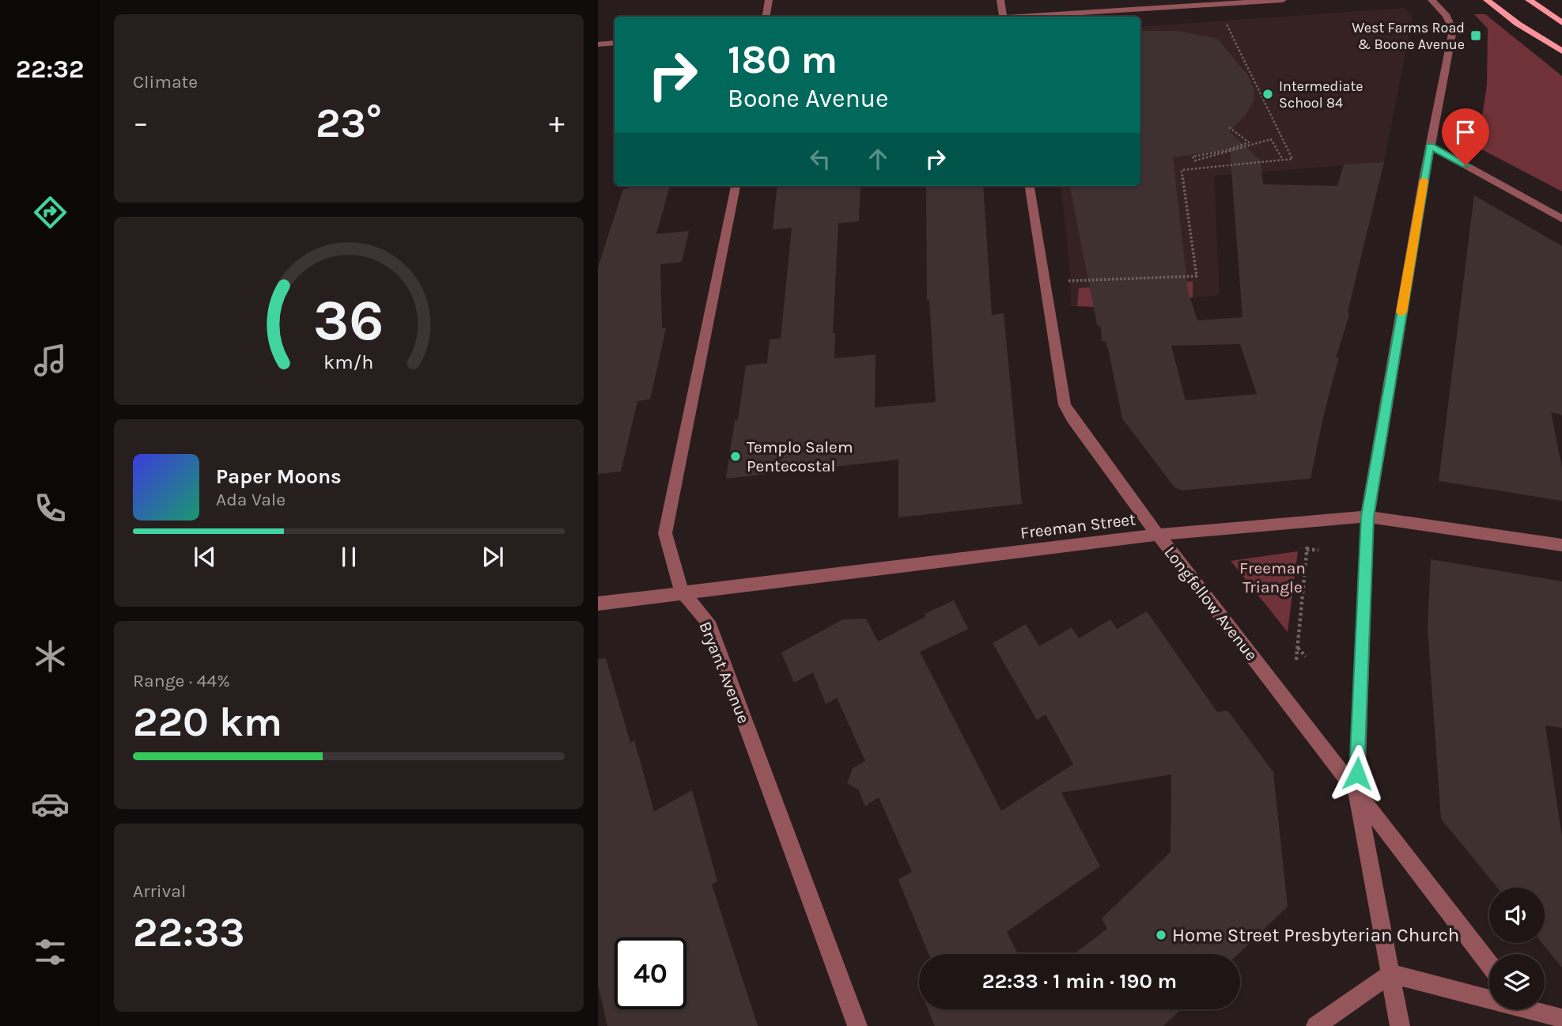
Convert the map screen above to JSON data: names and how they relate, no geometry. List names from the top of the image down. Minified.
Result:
{"streets":{"street":["Freeman Street","Longfellow Avenue","Bryant Avenue"]},"crossings":[["Freeman Street","Longfellow Avenue"],["Freeman Street","Bryant Avenue"]],"parks":["Freeman Triangle"],"places":{"transit":["West Farms Road & Boone Avenue"],"other":["Intermediate School 84","Templo Salem Pentecostal","Home Street Presbyterian Church"]},"page":{"tabs":"22:32","tile":["Climate",["Range · 44%","220 km"],["Arrival","22:33"]],"turn":["180 m","Boone Avenue"],"heat":["−","23°","+"],"song":["Paper Moons","Ada Vale"],"limit":"40","trip":"22:33 · 1 min · 190 m","gauge":["36","km/h"]}}
